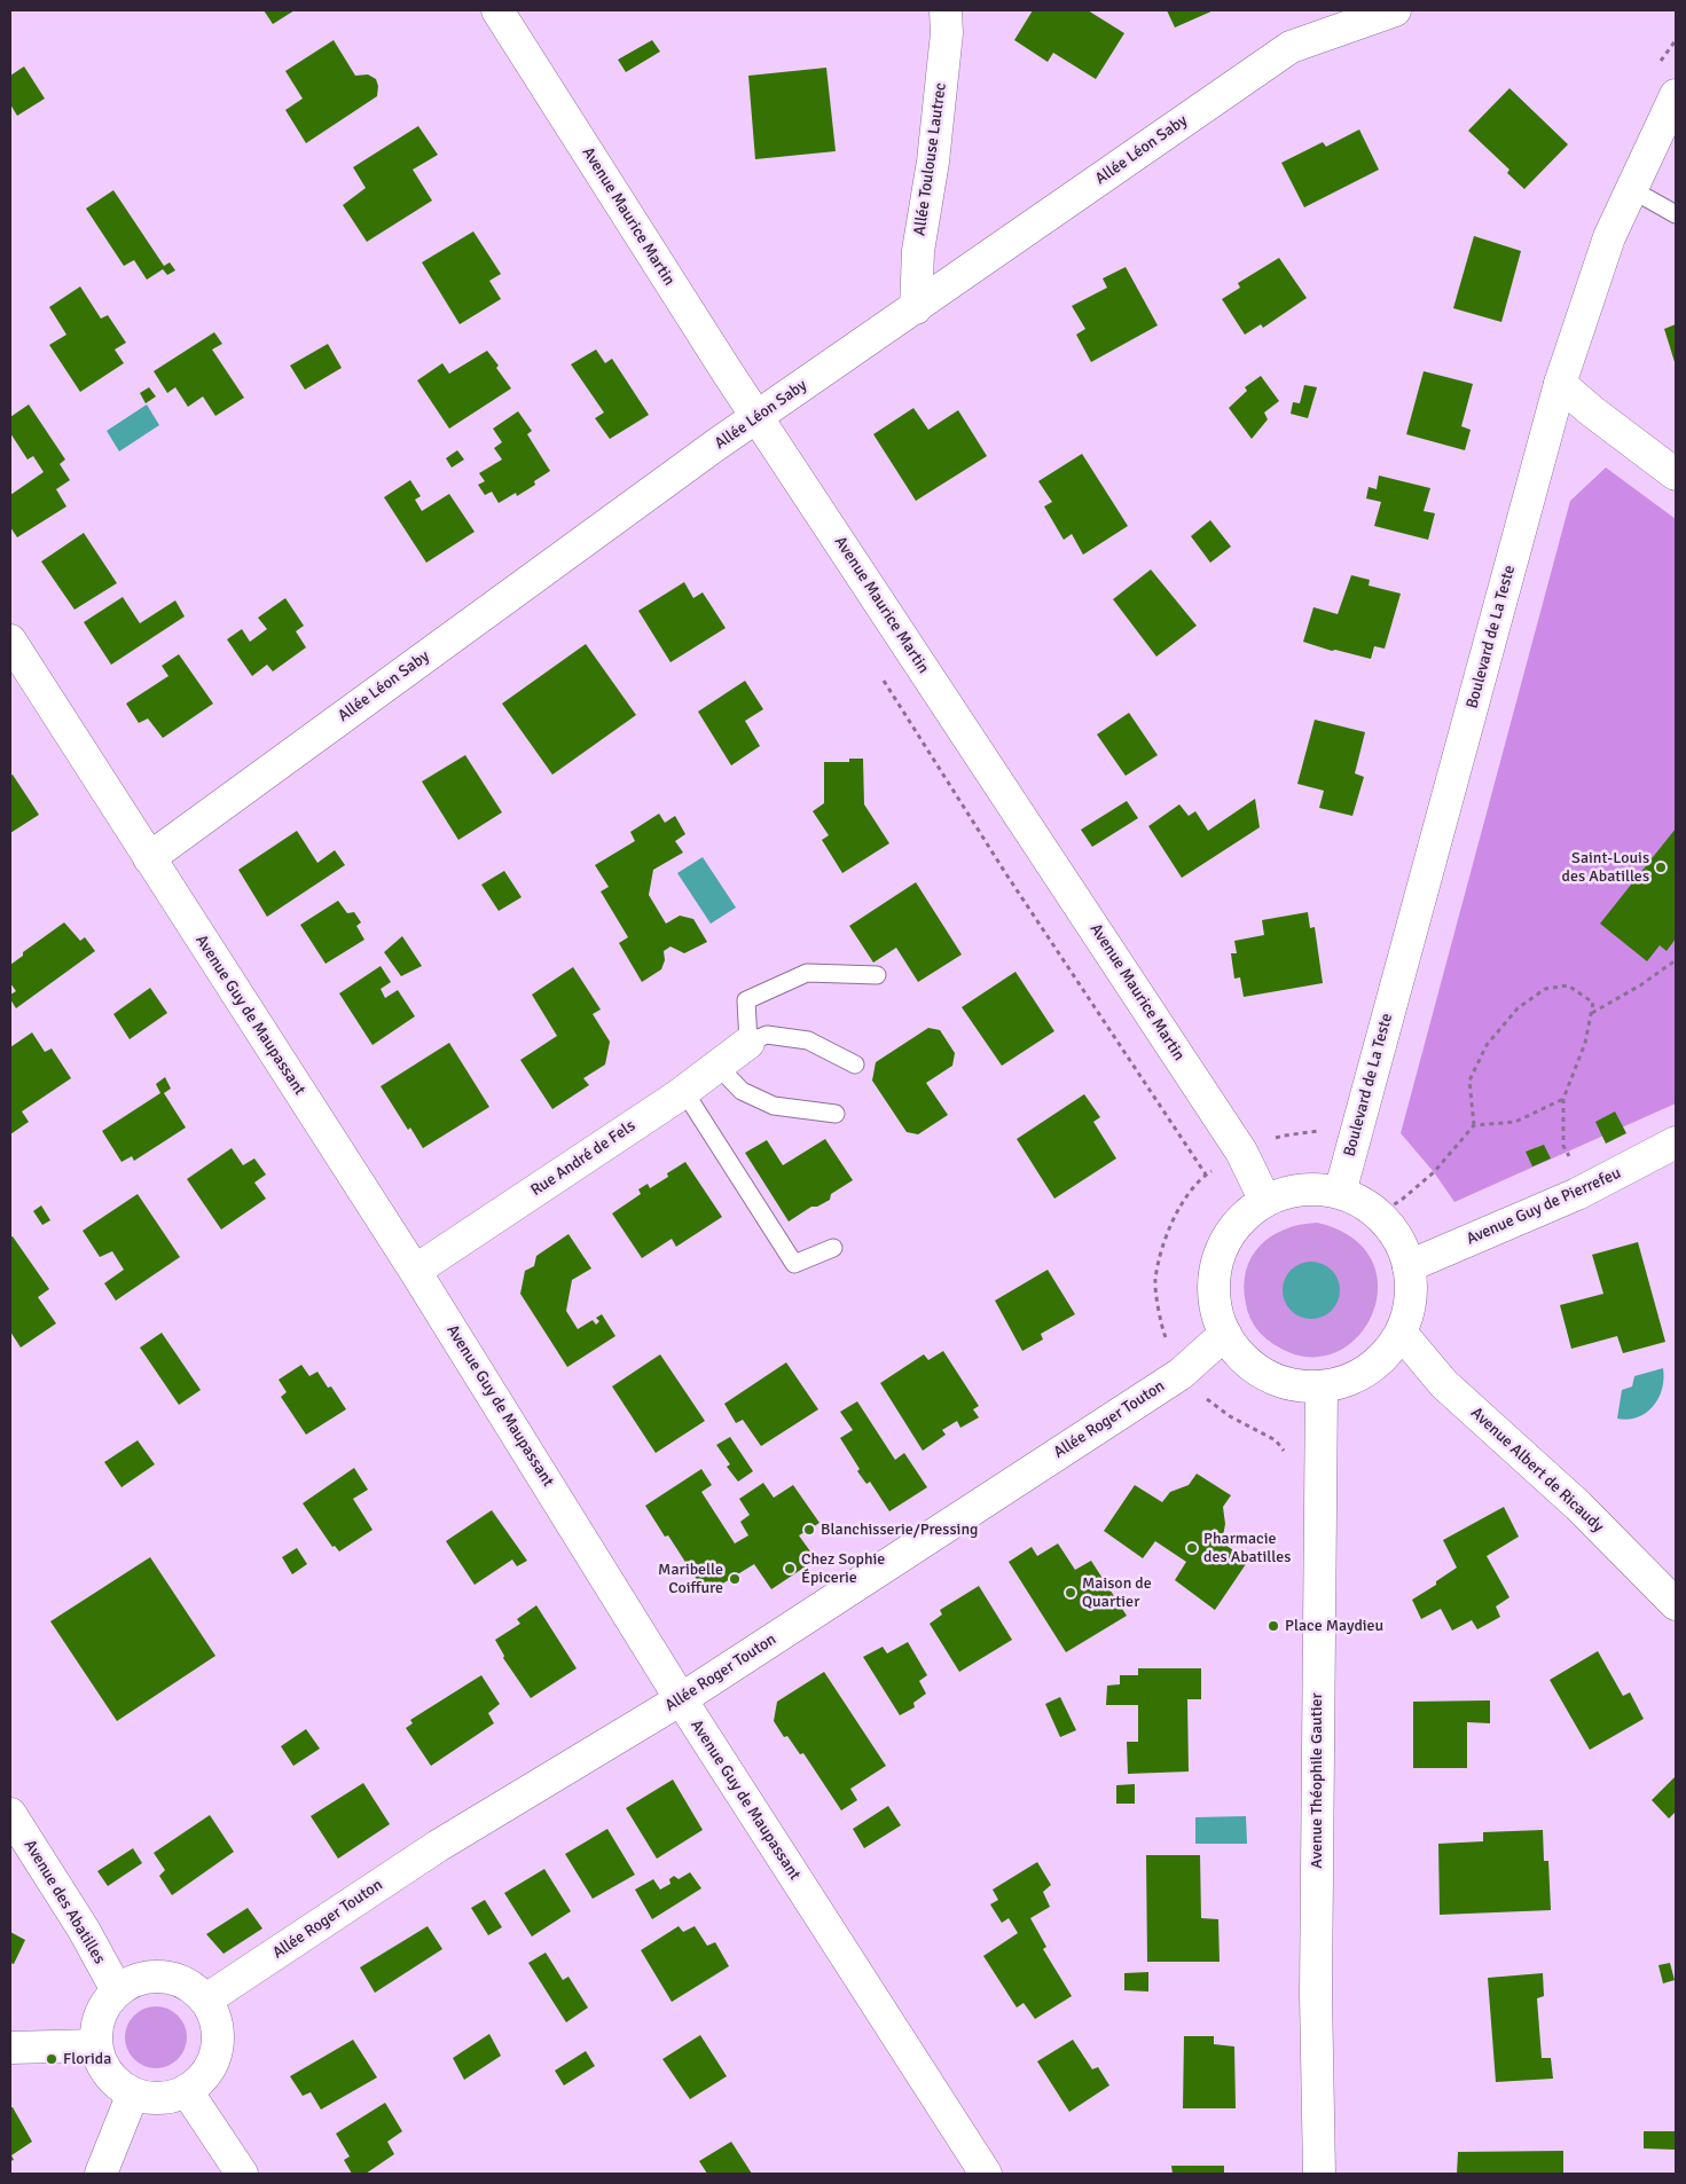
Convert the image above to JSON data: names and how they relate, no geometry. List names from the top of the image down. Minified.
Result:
{"streets":{"street":["Allée Léon Saby","Allée Toulouse Lautrec","Avenue Maurice Martin","Boulevard de La Teste","Avenue Guy de Maupassant","Rue André de Fels","Avenue Guy de Pierrefeu","Allée Roger Touton","Avenue Albert de Ricaudy","Avenue Théophile Gautier","Avenue des Abatilles"]},"crossings":[["Allée Léon Saby","Allée Toulouse Lautrec"],["Allée Léon Saby","Avenue Maurice Martin"],["Allée Léon Saby","Avenue Guy de Maupassant"],["Avenue Maurice Martin","Boulevard de La Teste"],["Avenue Maurice Martin","Avenue Guy de Pierrefeu"],["Avenue Maurice Martin","Allée Roger Touton"],["Avenue Maurice Martin","Avenue Albert de Ricaudy"],["Avenue Maurice Martin","Avenue Théophile Gautier"],["Boulevard de La Teste","Avenue Guy de Pierrefeu"],["Boulevard de La Teste","Allée Roger Touton"],["Boulevard de La Teste","Avenue Albert de Ricaudy"],["Boulevard de La Teste","Avenue Théophile Gautier"],["Avenue Guy de Maupassant","Rue André de Fels"],["Avenue Guy de Maupassant","Allée Roger Touton"],["Avenue Guy de Pierrefeu","Allée Roger Touton"],["Avenue Guy de Pierrefeu","Avenue Albert de Ricaudy"],["Avenue Guy de Pierrefeu","Avenue Théophile Gautier"],["Allée Roger Touton","Avenue Albert de Ricaudy"],["Allée Roger Touton","Avenue Théophile Gautier"],["Allée Roger Touton","Avenue des Abatilles"],["Avenue Albert de Ricaudy","Avenue Théophile Gautier"]],"places":["Saint-Louis des Abatilles","Blanchisserie/Pressing","Pharmacie des Abatilles","Chez Sophie Épicerie","Maribelle Coiffure","Maison de Quartier","Place Maydieu","Florida"]}
